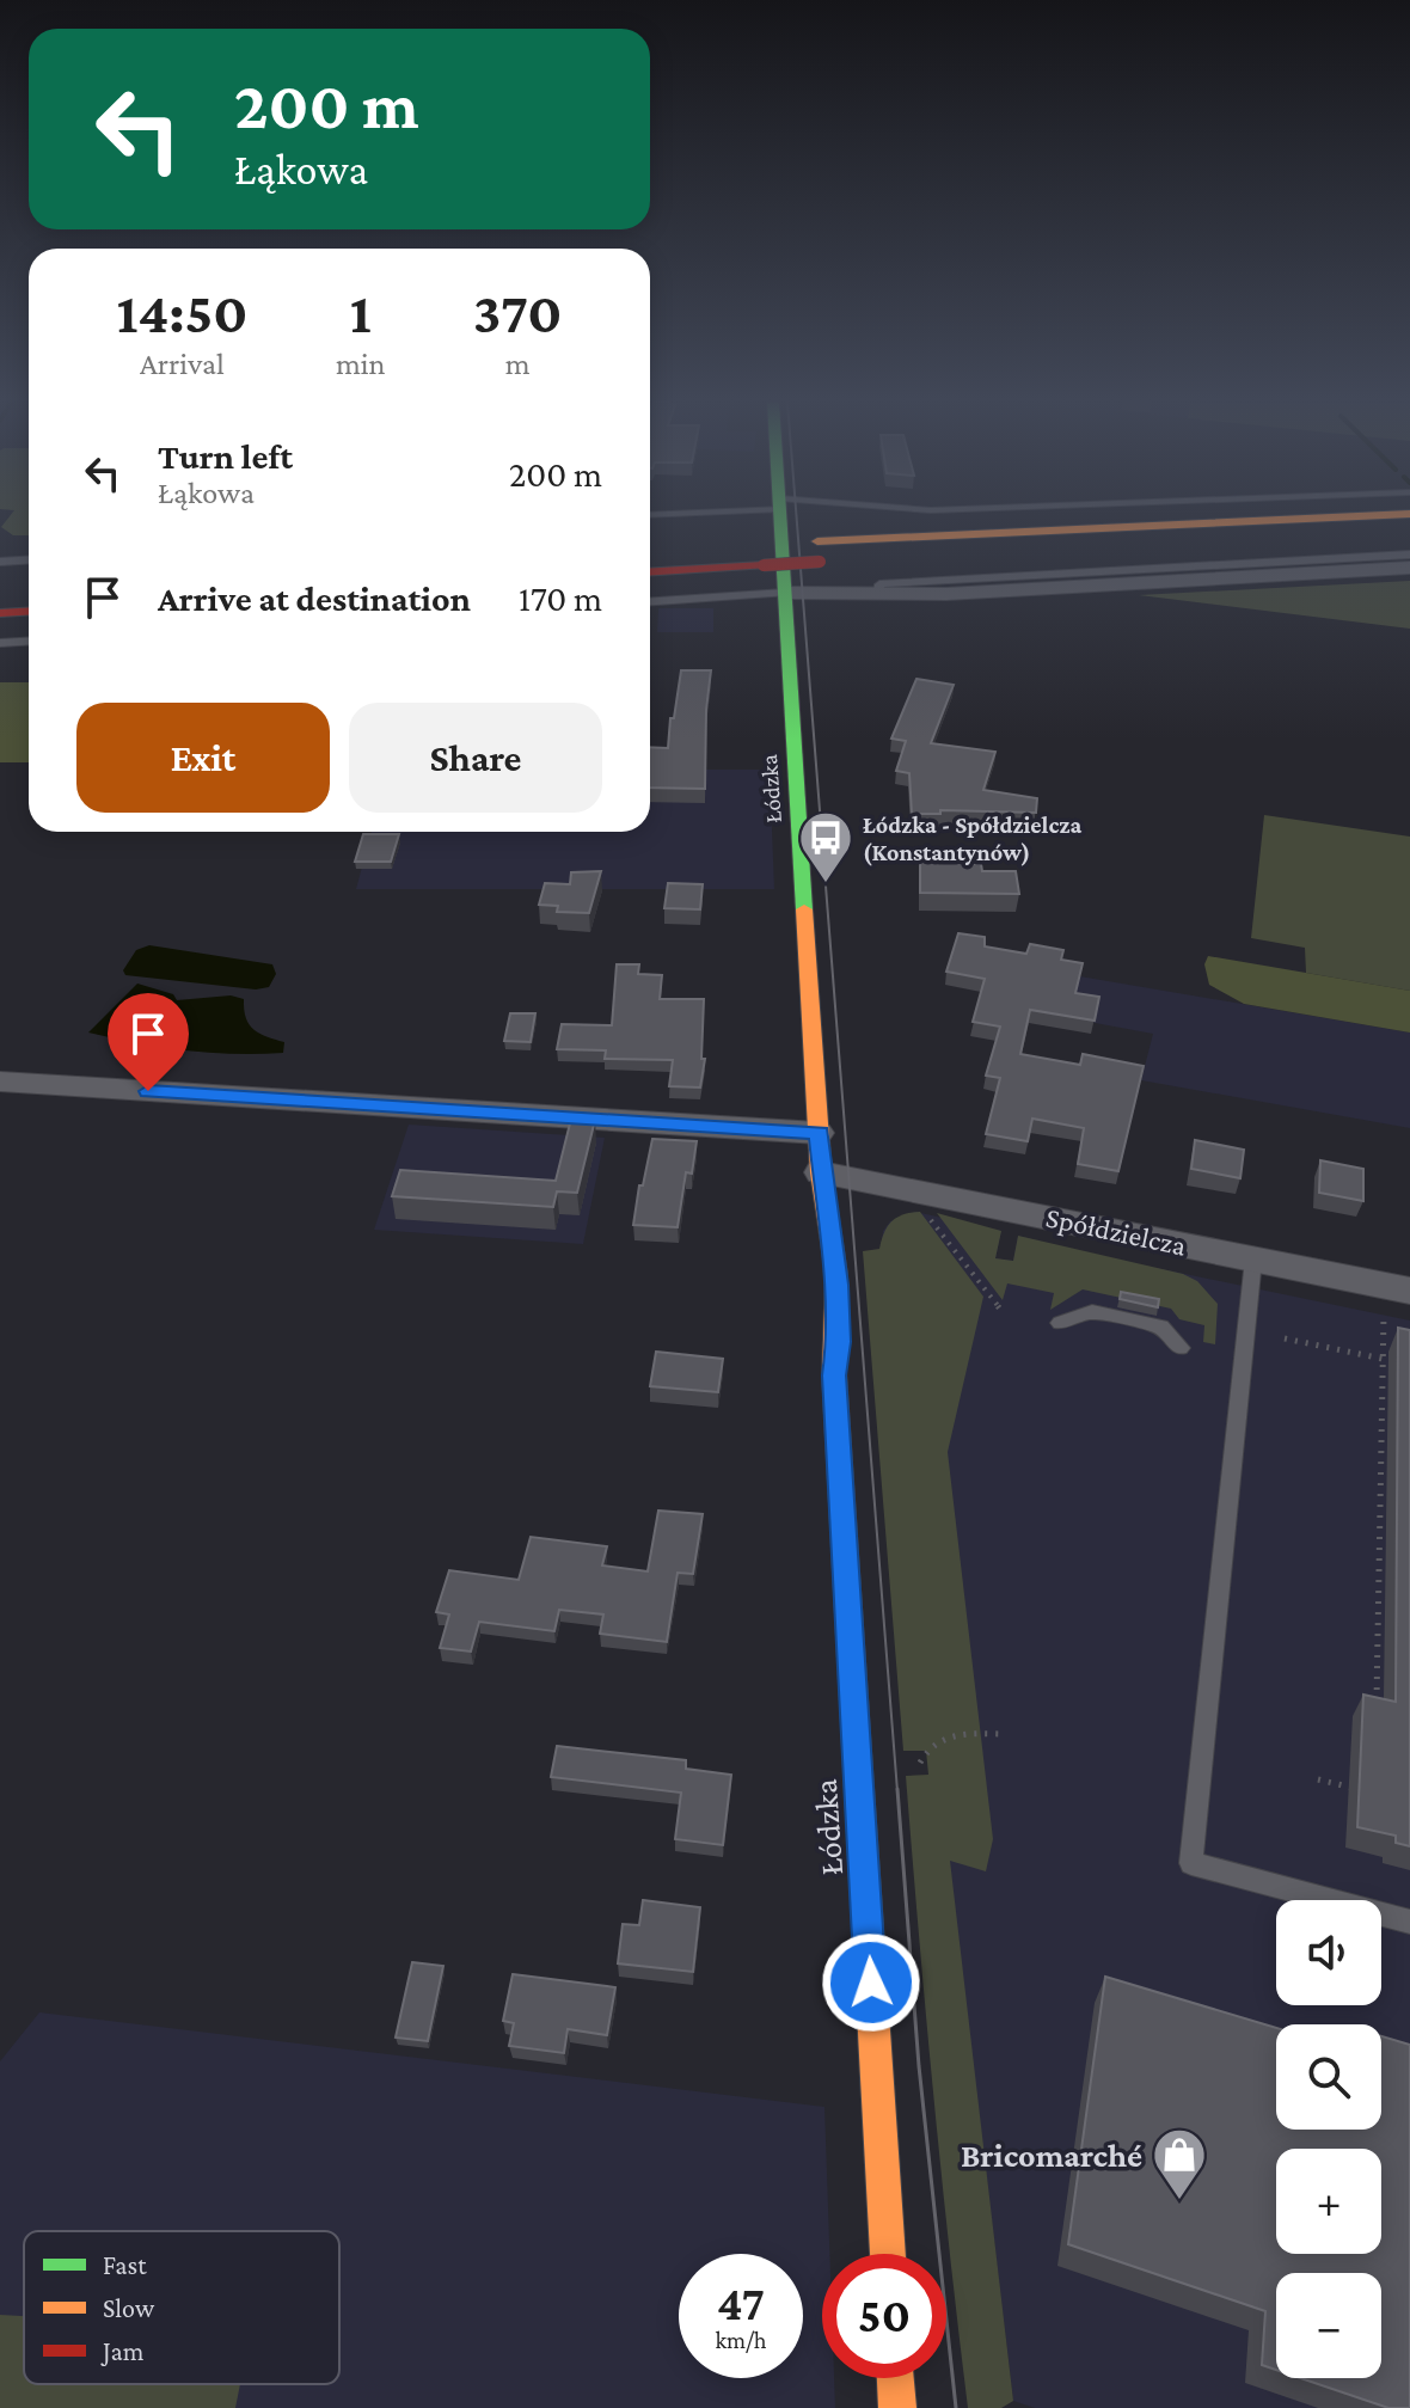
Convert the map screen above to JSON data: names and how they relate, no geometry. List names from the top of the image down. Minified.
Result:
{"streets":{"main road":["Łódzka"],"street":["Spółdzielcza"]},"crossings":[["Łódzka","Spółdzielcza"]],"places":{"bus stop":["Łódzka - Spółdzielcza (Konstantynów)"],"shop":["Bricomarché"]},"legend":["Fast","Slow","Jam"],"page":{"turn":["200 m","Łąkowa"],"eta":["14:50","Arrival","1","min","370","m"],"list":[{"name":"Turn left","note":"Łąkowa","value":"200 m"},{"name":"Arrive at destination","value":"170 m"}],"buttons":["Exit","Share"],"map_buttons":["+","−"],"speed":"47 km/h","limit":"50"}}
